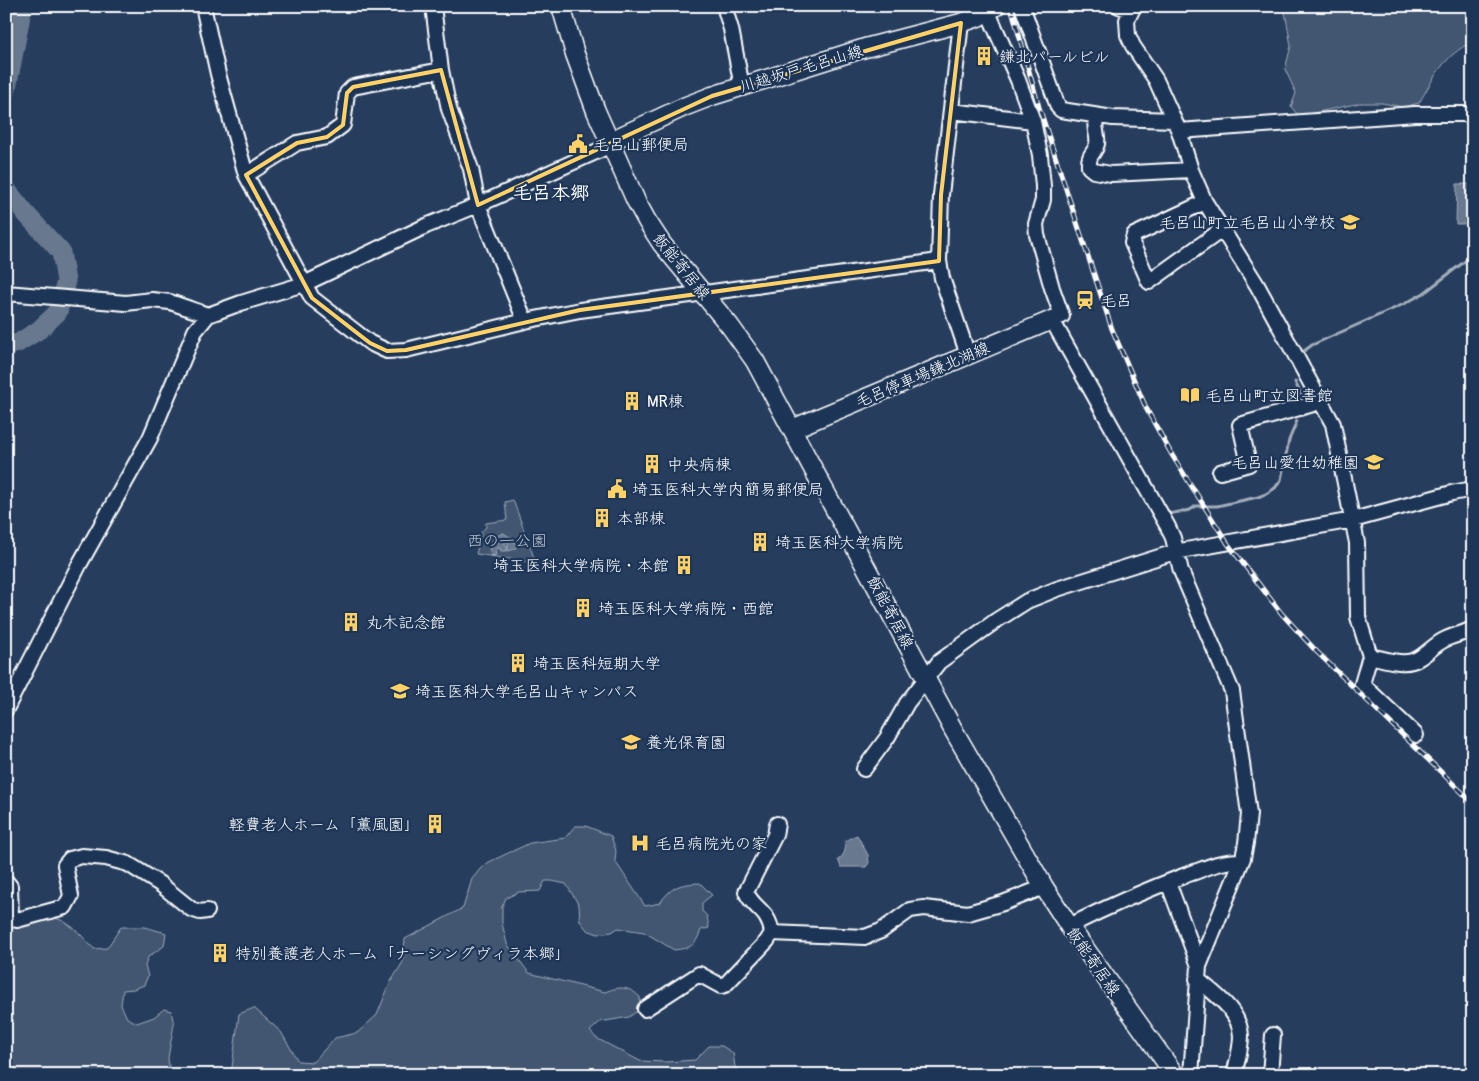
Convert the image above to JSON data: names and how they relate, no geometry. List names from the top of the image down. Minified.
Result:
{"streets":{"main road":["川越坂戸毛呂山線","飯能寄居線","毛呂停車場鎌北湖線"]},"crossings":[["川越坂戸毛呂山線","飯能寄居線"],["飯能寄居線","毛呂停車場鎌北湖線"]],"districts":["毛呂本郷"],"parks":["西の一公園"],"places":{"building":["鎌北パールビル","MR棟","中央病棟","本部棟","埼玉医科大学病院","埼玉医科大学病院・本館","埼玉医科大学病院・西館","丸木記念館","埼玉医科短期大学","軽費老人ホーム「薫風園」","特別養護老人ホーム「ナーシングヴィラ本郷」"],"public building":["毛呂山郵便局","埼玉医科大学内簡易郵便局"],"school or university":["毛呂山町立毛呂山小学校","毛呂山愛仕幼稚園","埼玉医科大学毛呂山キャンパス","養光保育園"],"station":["毛呂"],"library":["毛呂山町立図書館"],"hospital":["毛呂病院光の家"]}}
